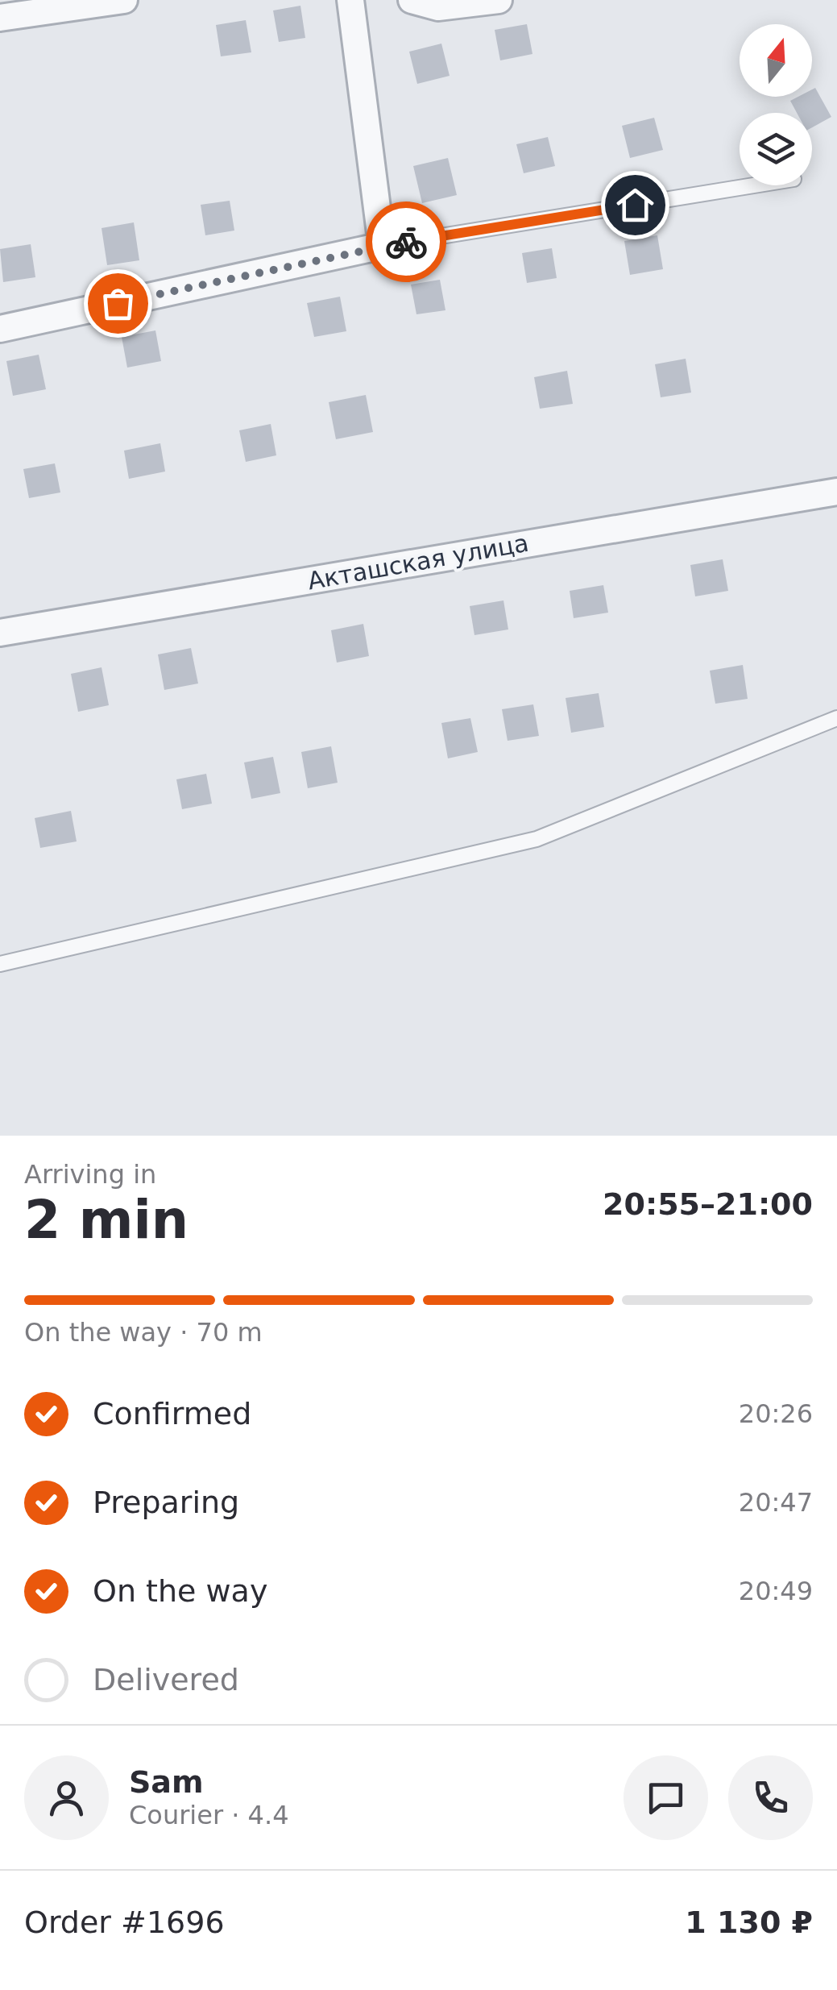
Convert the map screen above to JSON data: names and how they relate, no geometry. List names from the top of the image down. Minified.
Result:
{"streets":{"street":["Акташская улица"]},"north":"top","page":{"heading":["2 min","Arriving in","20:55–21:00"],"panel":["Sam","Courier · 4.4","Order #1696","1 130 ₽"],"bar":"On the way · 70 m","list":[["Confirmed","20:26"],["Preparing","20:47"],["On the way","20:49"],"Delivered"]}}
